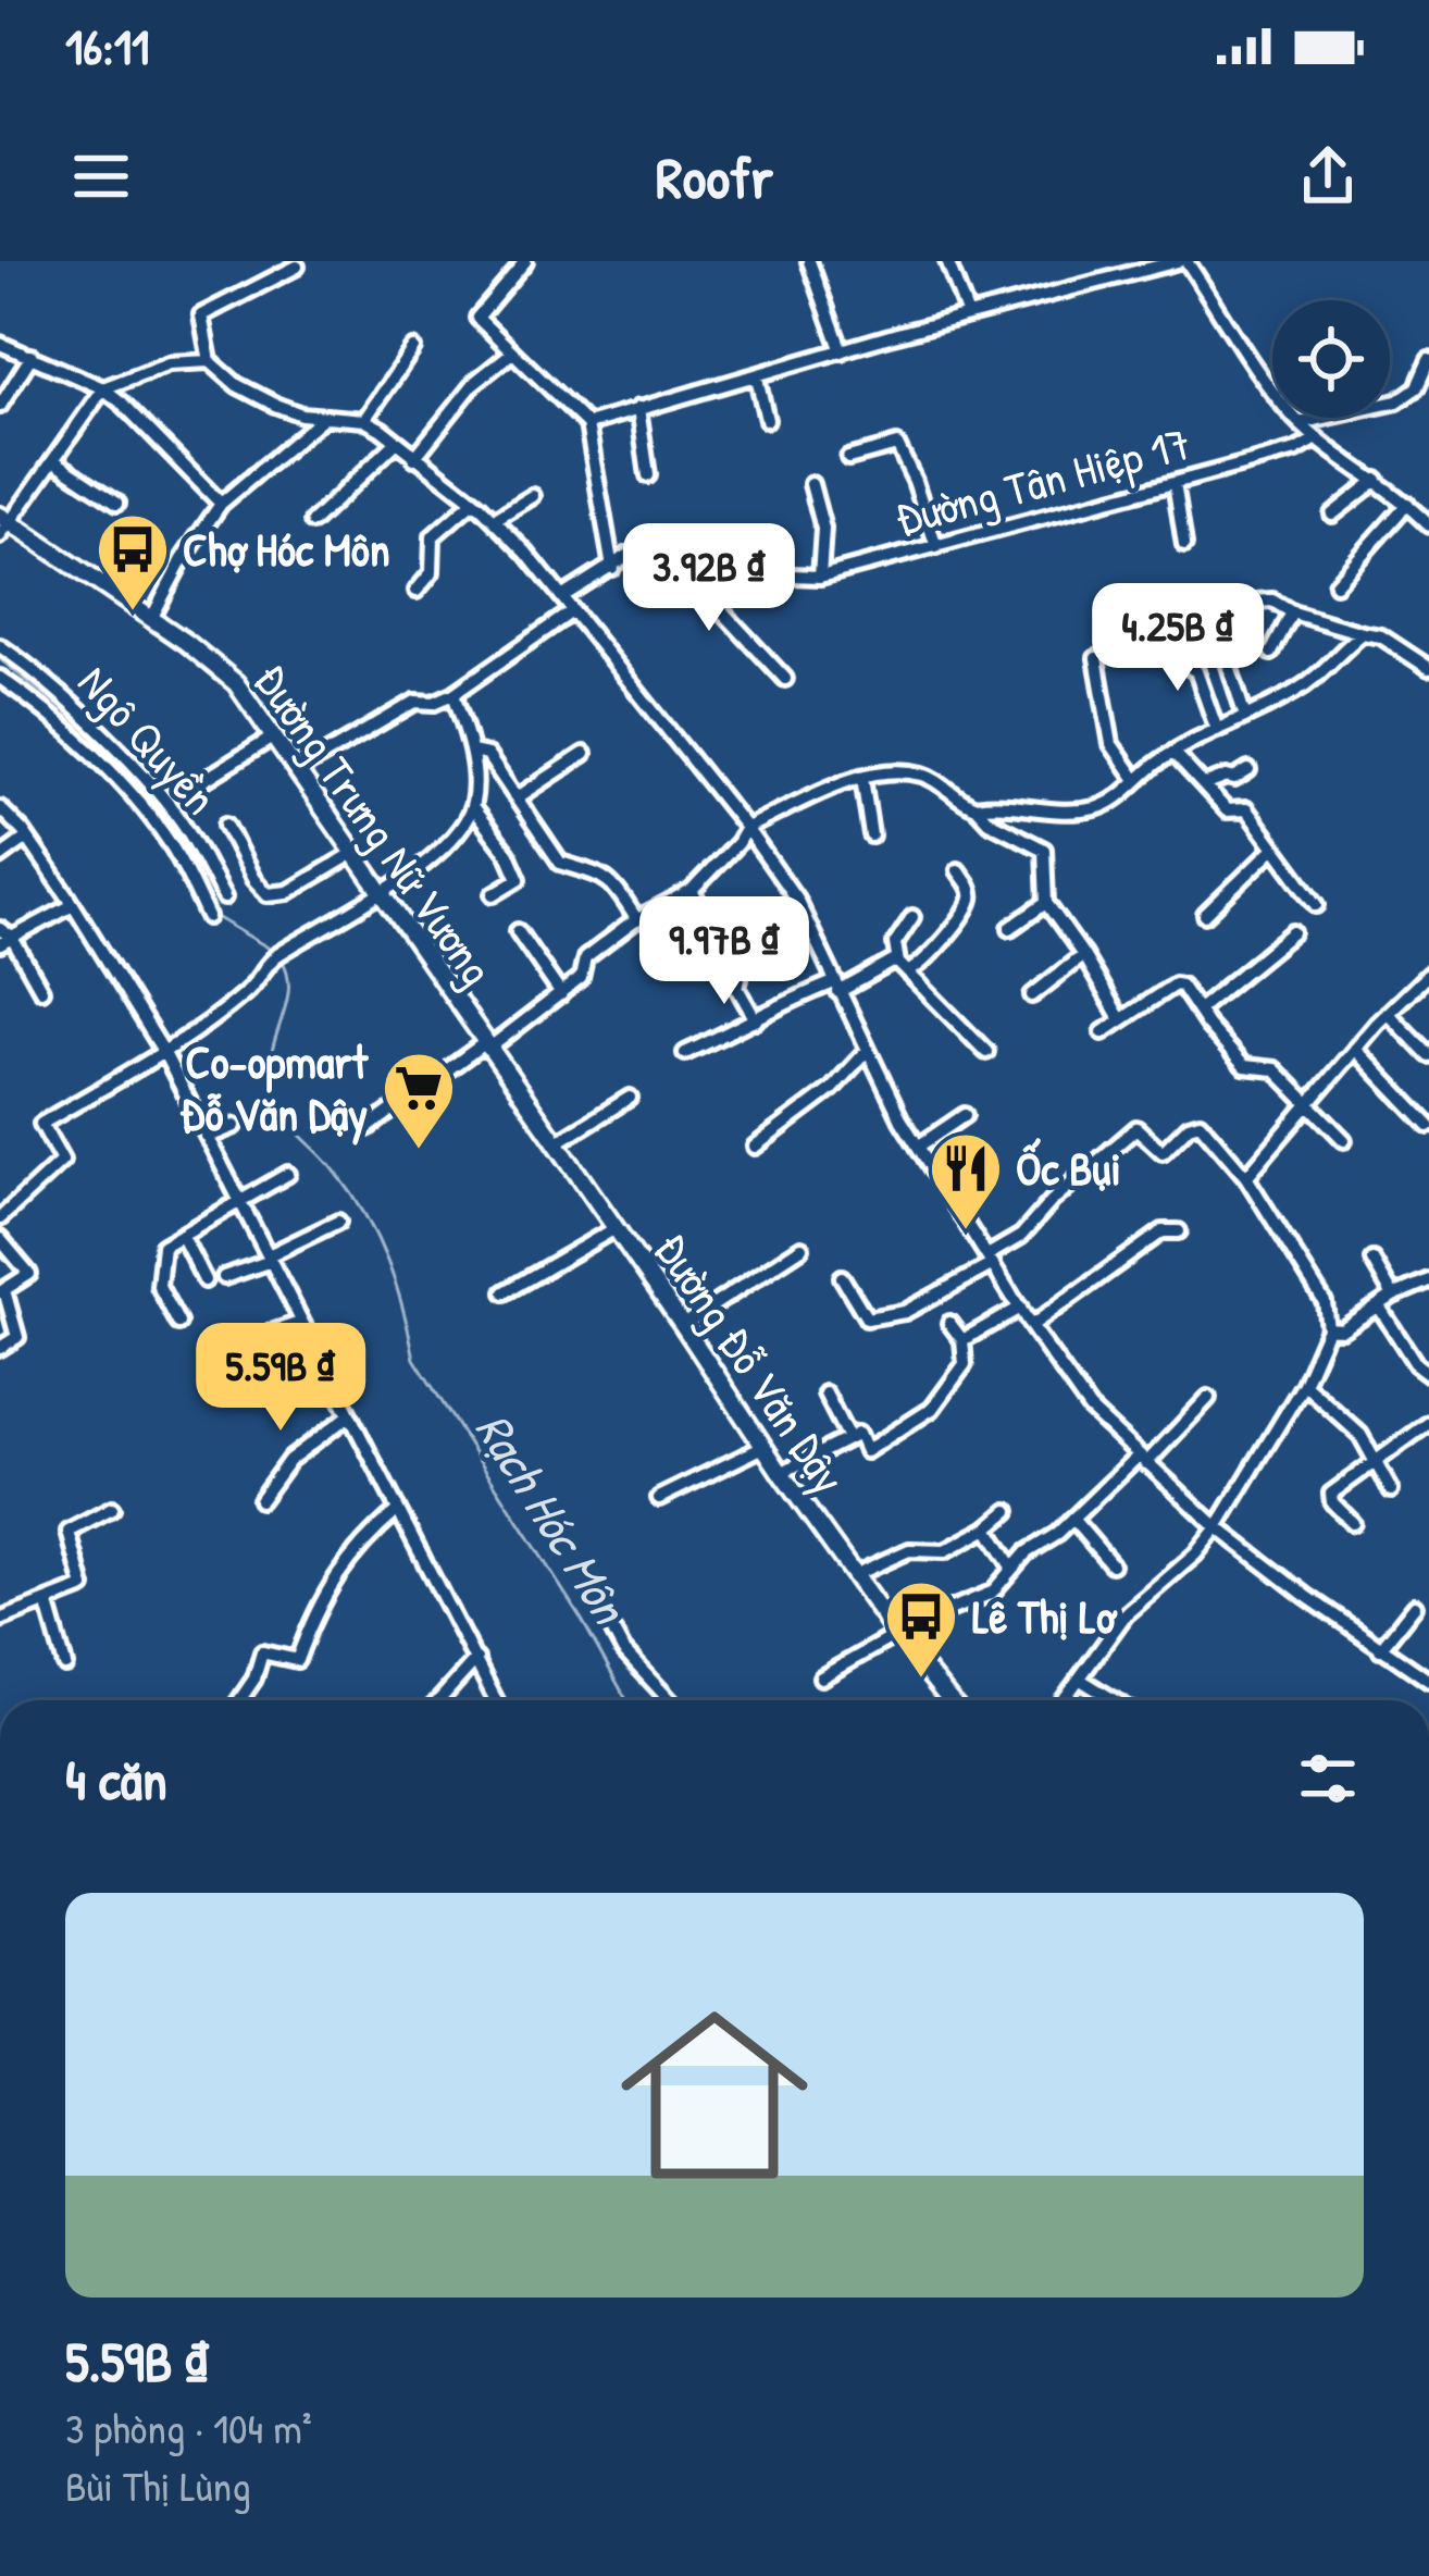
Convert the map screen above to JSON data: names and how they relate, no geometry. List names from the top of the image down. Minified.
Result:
{"streets":{"main road":["Đường Trưng Nữ Vương","Đường Đỗ Văn Dậy"],"street":["Đường Tân Hiệp 17","Ngô Quyền"]},"crossings":[["Đường Trưng Nữ Vương","Đường Đỗ Văn Dậy"]],"water":["Rạch Hóc Môn"],"places":{"bus stop":["Chợ Hóc Môn","Lê Thị Lơ"],"supermarket":["Co-opmart Đỗ Văn Dậy"],"restaurant":["Ốc Bụi"]},"page":{"status":"16:11","header":"Roofr","price":["3.92B ₫","4.25B ₫","9.97B ₫","5.59B ₫"],"heading":"4 căn","list":[{"name":"5.59B ₫","note":"3 phòng · 104 m² · Bùi Thị Lùng"}]}}
